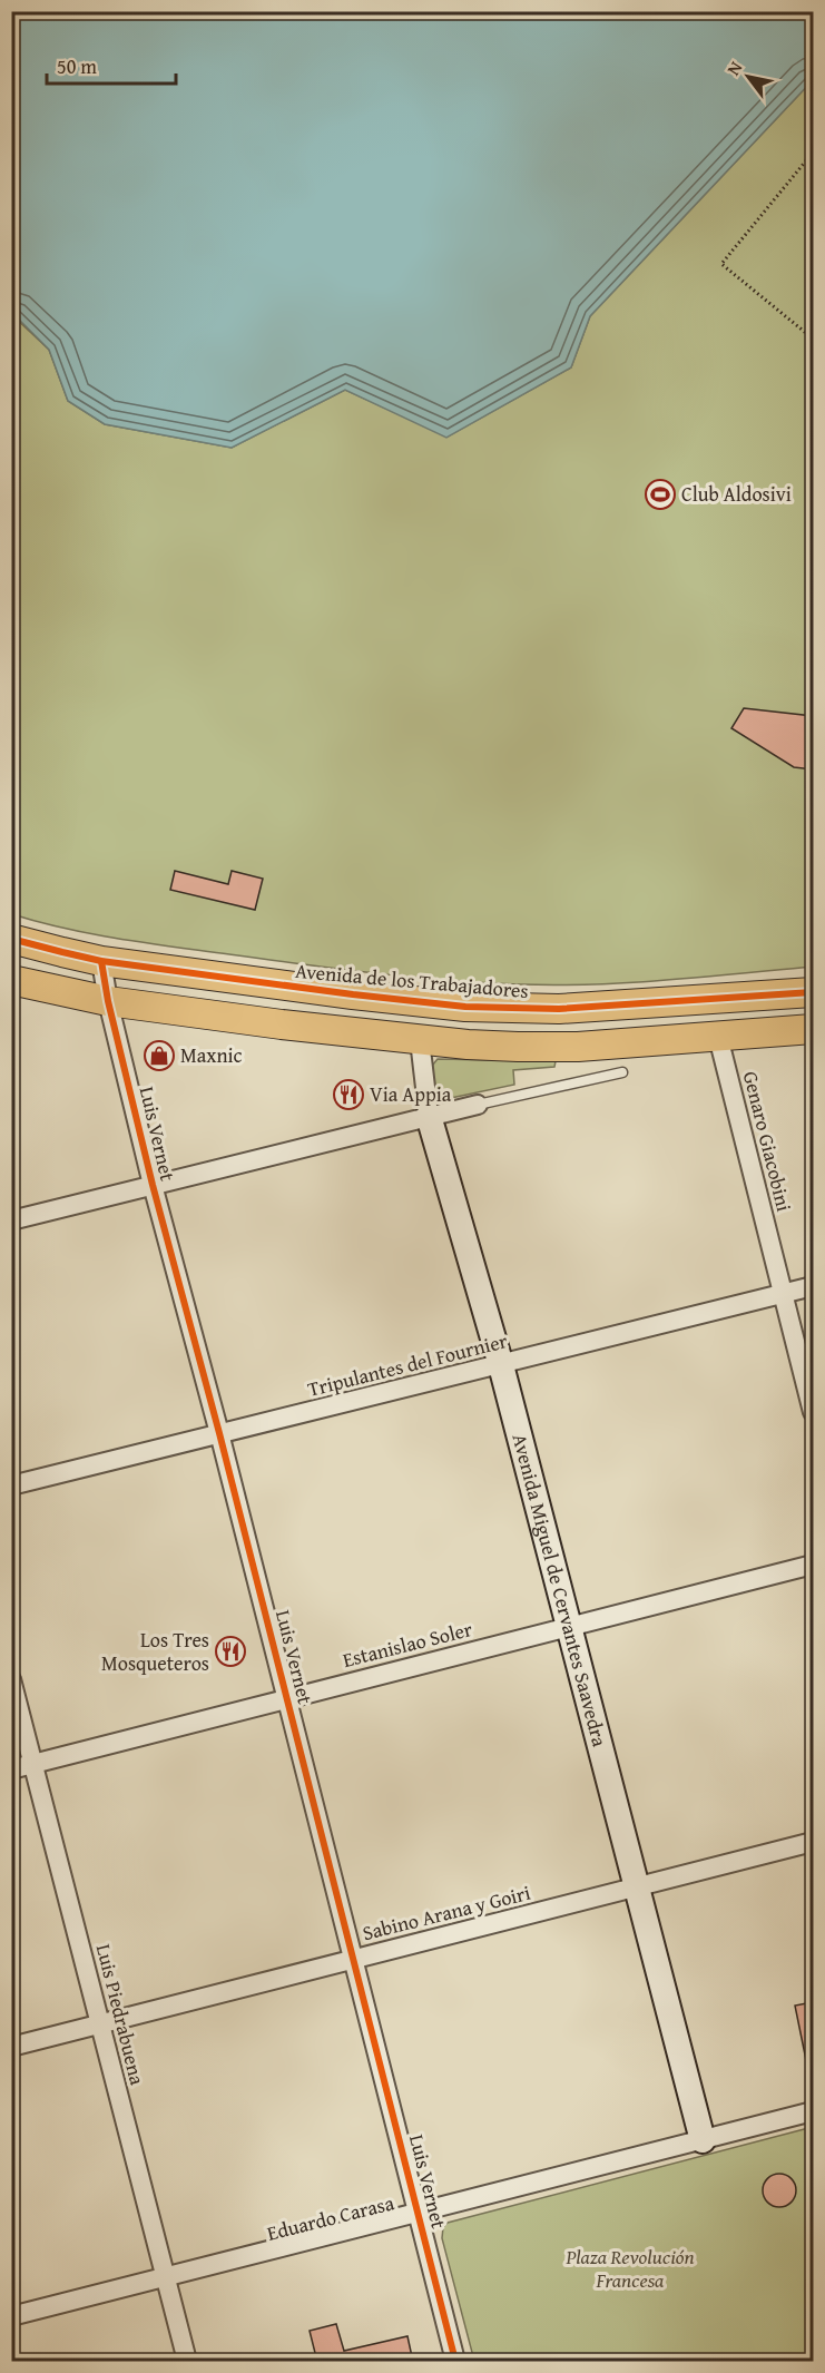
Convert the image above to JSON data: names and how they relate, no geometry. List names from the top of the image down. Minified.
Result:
{"streets":{"main road":["Avenida de los Trabajadores"],"street":["Luis Vernet","Genaro Giacobini","Tripulantes del Fournier","Avenida Miguel de Cervantes Saavedra","Estanislao Soler","Sabino Arana y Goiri","Luis Piedrabuena","Eduardo Carasa"]},"crossings":[["Avenida de los Trabajadores","Luis Vernet"],["Luis Vernet","Tripulantes del Fournier"],["Luis Vernet","Estanislao Soler"],["Luis Vernet","Sabino Arana y Goiri"],["Luis Vernet","Eduardo Carasa"],["Genaro Giacobini","Tripulantes del Fournier"],["Tripulantes del Fournier","Avenida Miguel de Cervantes Saavedra"],["Avenida Miguel de Cervantes Saavedra","Estanislao Soler"],["Avenida Miguel de Cervantes Saavedra","Sabino Arana y Goiri"],["Avenida Miguel de Cervantes Saavedra","Eduardo Carasa"],["Estanislao Soler","Luis Piedrabuena"],["Sabino Arana y Goiri","Luis Piedrabuena"],["Luis Piedrabuena","Eduardo Carasa"]],"parks":["Plaza Revolución Francesa"],"places":{"sports":["Club Aldosivi"],"shop":["Maxnic"],"restaurant":["Via Appia","Los Tres Mosqueteros"]},"scale_bar":"50 m","north":"top left"}
